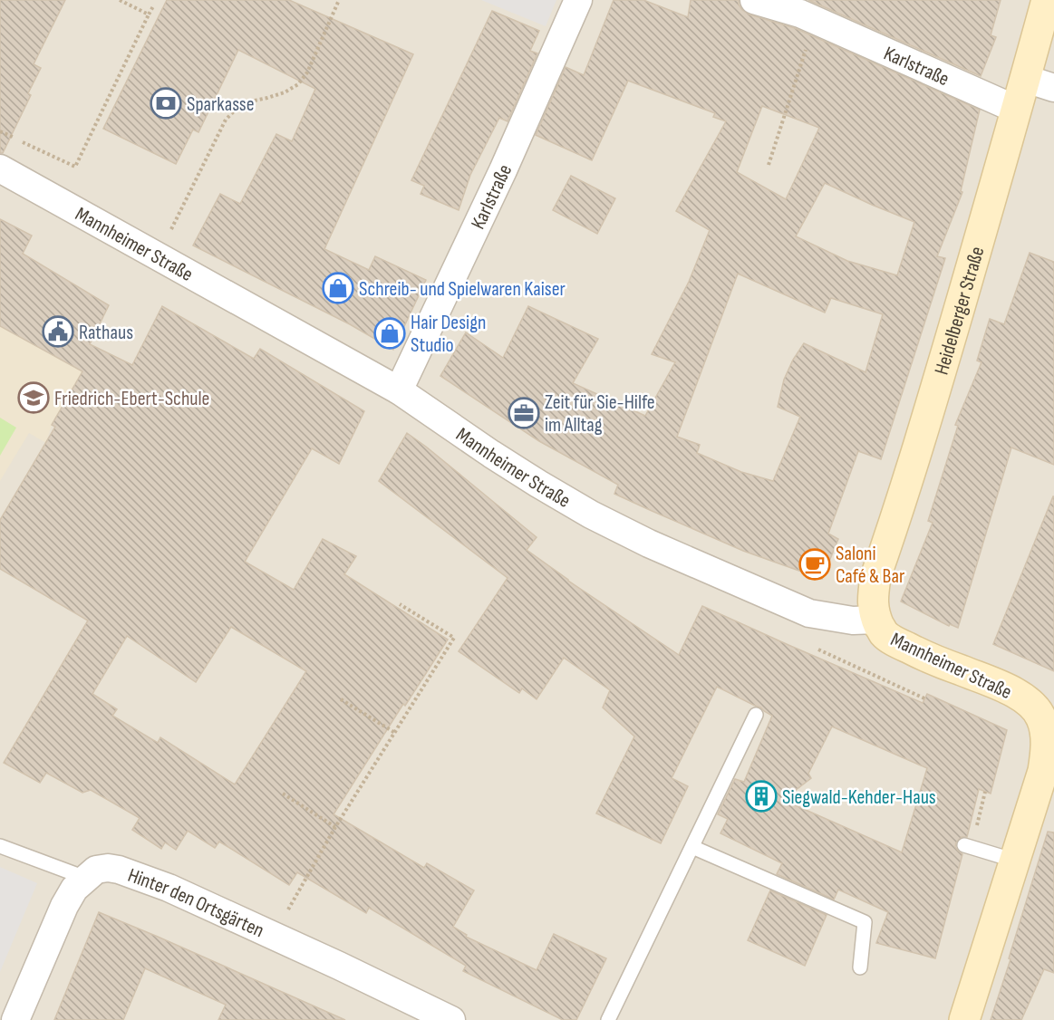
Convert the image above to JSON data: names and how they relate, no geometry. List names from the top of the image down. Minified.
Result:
{"streets":{"street":["Karlstraße","Mannheimer Straße","Heidelberger Straße","Hinter den Ortsgärten"]},"crossings":[["Karlstraße","Mannheimer Straße"],["Karlstraße","Heidelberger Straße"],["Mannheimer Straße","Heidelberger Straße"]],"places":{"bank":["Sparkasse"],"shop":["Schreib- und Spielwaren Kaiser","Hair Design Studio"],"public building":["Rathaus"],"school or university":["Friedrich-Ebert-Schule"],"office":["Zeit für Sie-Hilfe im Alltag"],"cafe":["Saloni Café & Bar"],"building":["Siegwald-Kehder-Haus"]}}
